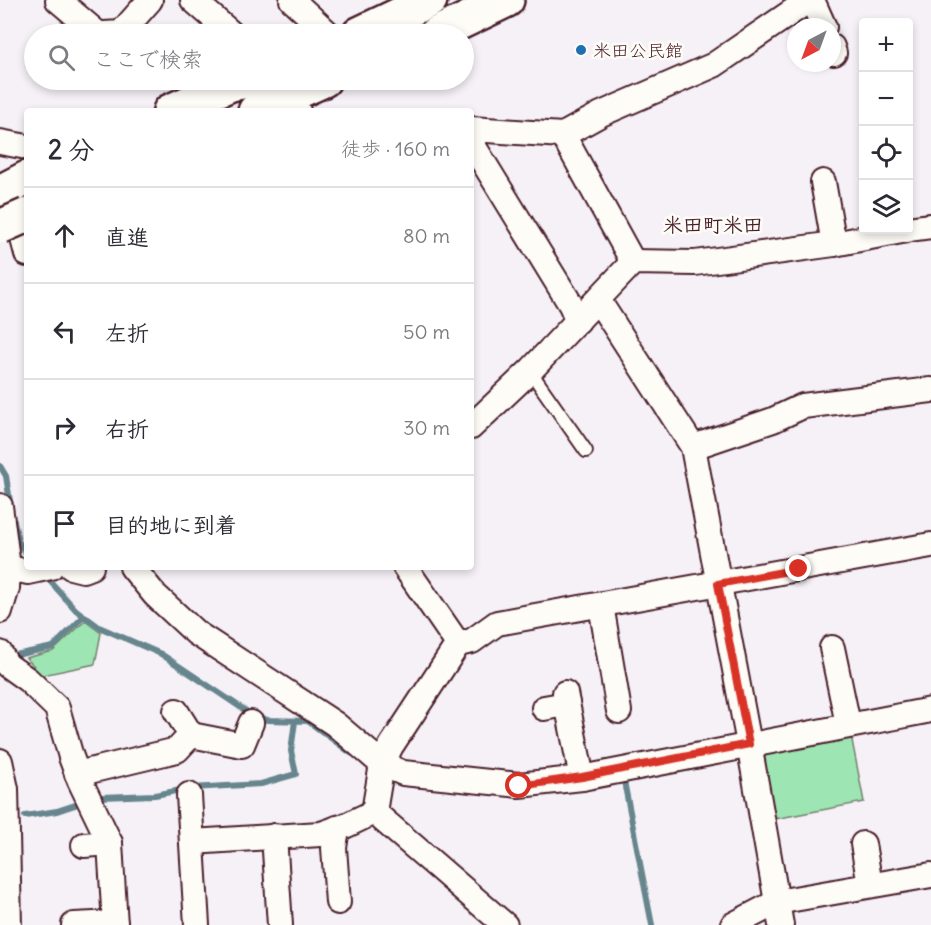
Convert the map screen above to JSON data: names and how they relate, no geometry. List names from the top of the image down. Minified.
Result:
{"districts":["米田町米田"],"places":["米田公民館"],"north":"bottom left","page":{"map_buttons":["+","−"],"search":"ここで検索","heading":["2 分","徒歩 · 160 m"],"list":[["直進","80 m"],["左折","50 m"],["右折","30 m"],"目的地に到着"]}}
